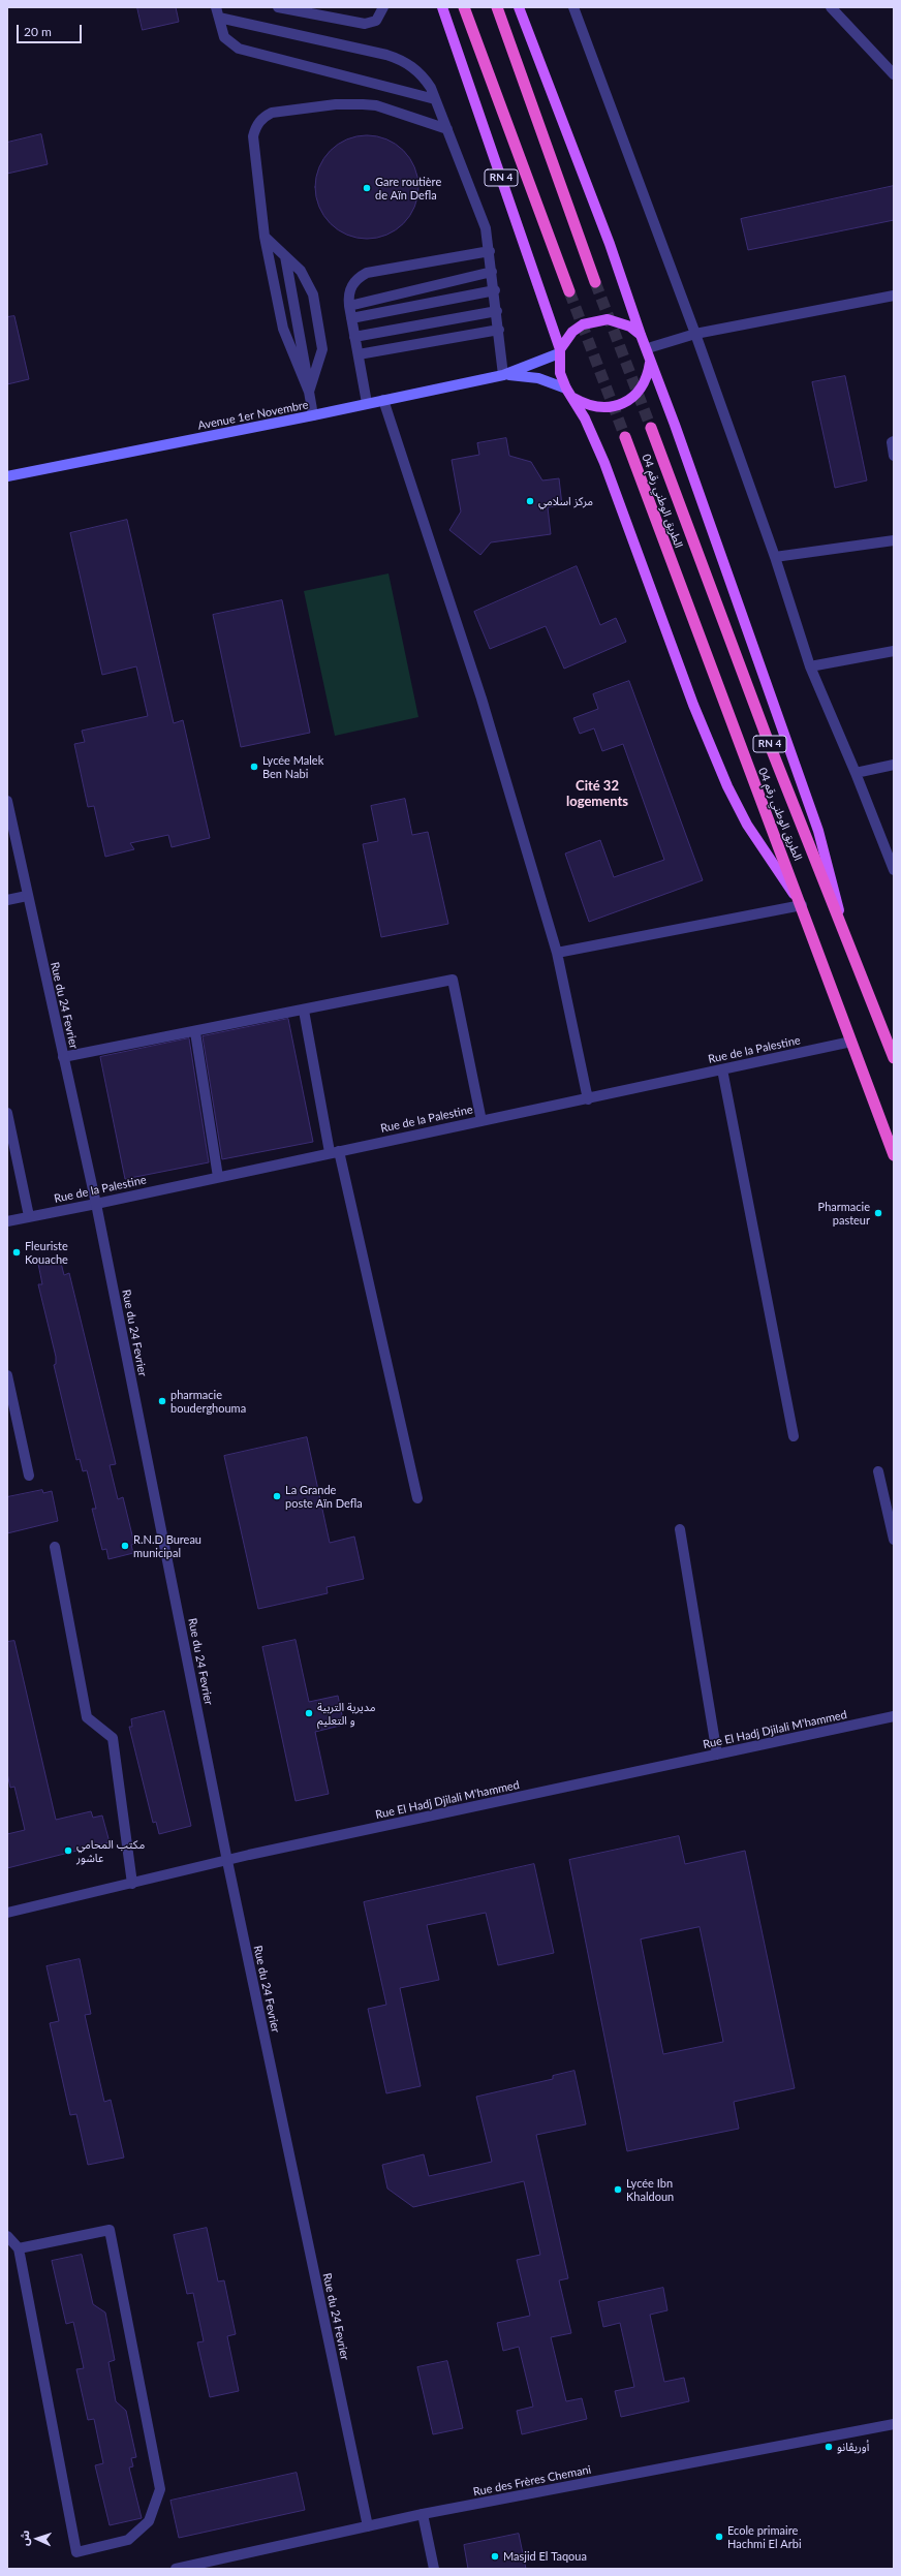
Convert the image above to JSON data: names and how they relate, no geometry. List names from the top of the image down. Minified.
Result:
{"streets":{"highway":["RN 4","الطريق الوطني رقم 04"],"main road":["Avenue 1er Novembre"],"street":["Rue du 24 Fevrier","Rue de la Palestine","Rue El Hadj Djilali M'hammed","Rue des Frères Chemani"]},"crossings":[["RN 4","Avenue 1er Novembre"],["RN 4","الطريق الوطني رقم 04"],["الطريق الوطني رقم 04","Rue de la Palestine"],["Rue du 24 Fevrier","Rue de la Palestine"],["Rue du 24 Fevrier","Rue El Hadj Djilali M'hammed"],["Rue du 24 Fevrier","Rue des Frères Chemani"]],"districts":["Cité 32 logements"],"places":["Gare routière de Aïn Defla","مركز اسلامي","Lycée Malek Ben Nabi","Pharmacie pasteur","Fleuriste Kouache","pharmacie bouderghouma","La Grande poste Aïn Defla","R.N.D Bureau municipal","مديرية التربية و التعليم","مكتب المحامي عاشور","Lycée Ibn Khaldoun","أوريڨانو","Ecole primaire Hachmi El Arbi","Masjid El Taqoua"],"scale_bar":"20 m","north":"left"}
